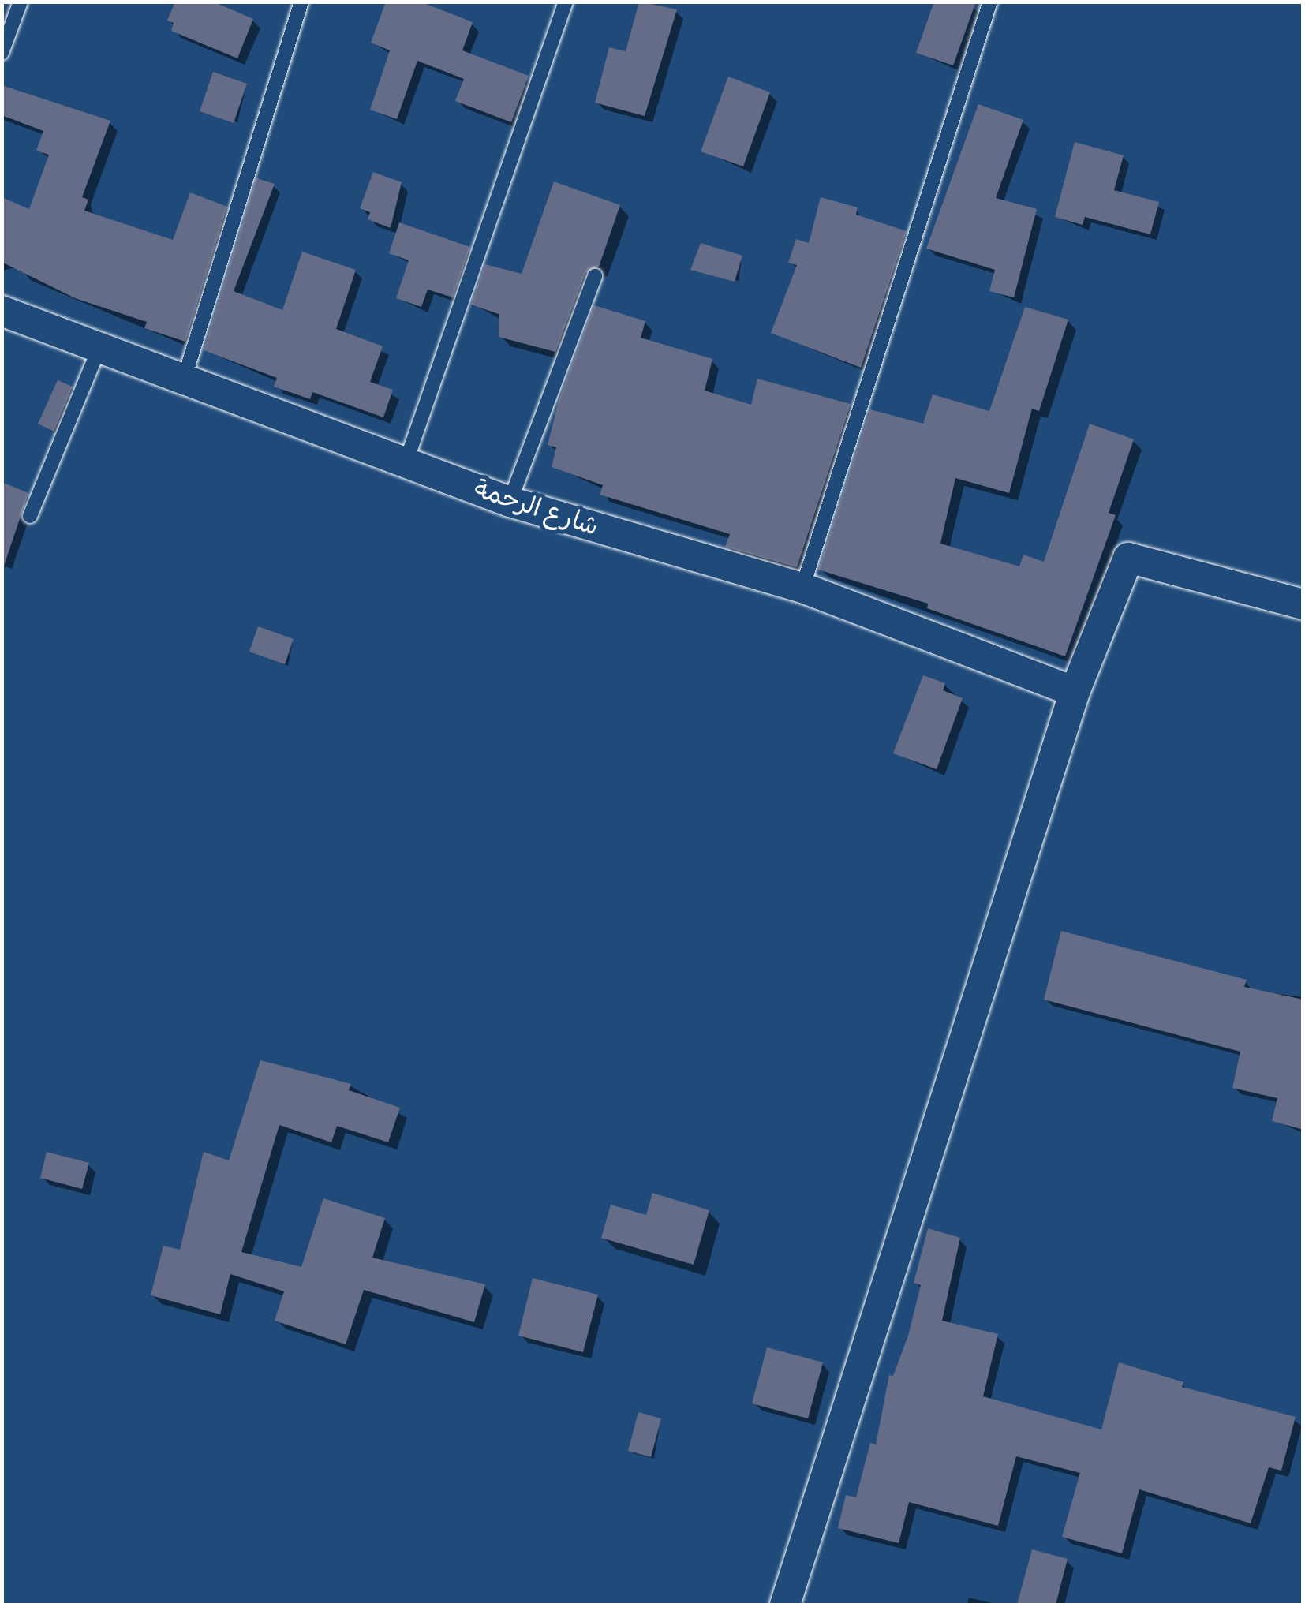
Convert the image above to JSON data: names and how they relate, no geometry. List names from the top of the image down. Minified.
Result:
{"streets":{"street":["شارع الرحمة"]}}
